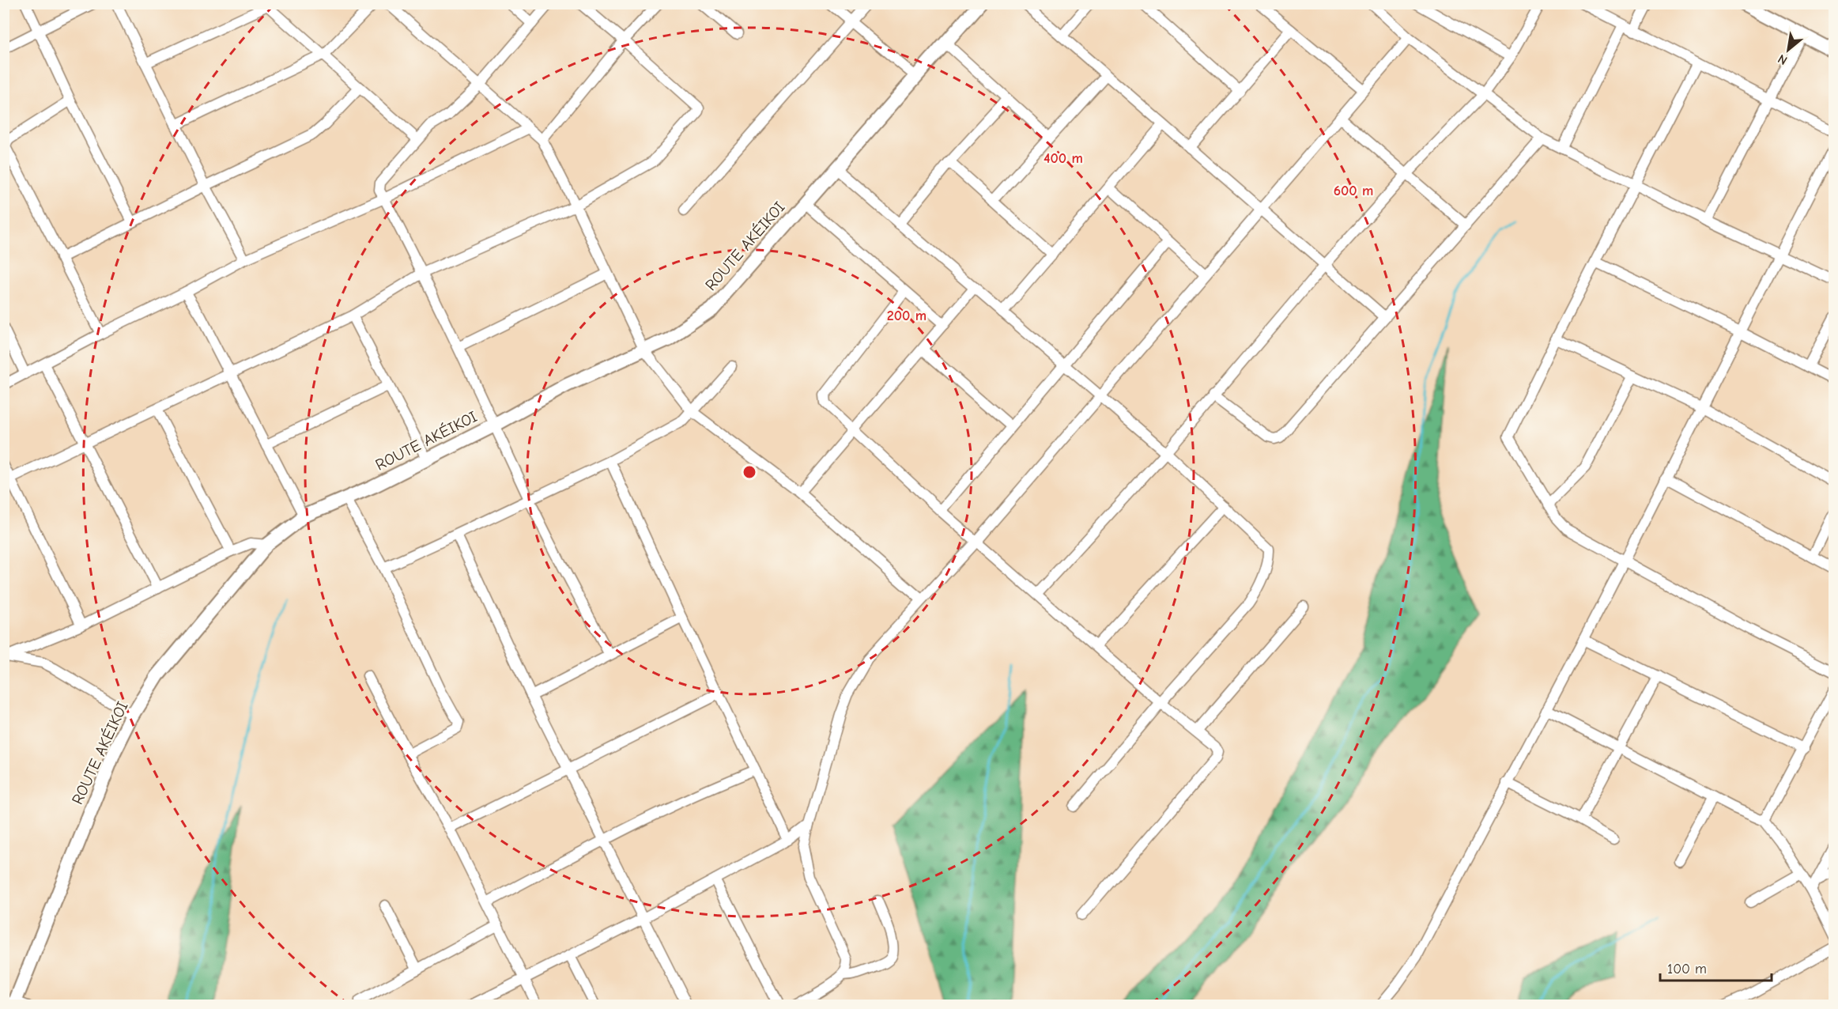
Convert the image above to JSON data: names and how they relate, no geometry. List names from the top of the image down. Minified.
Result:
{"streets":{"street":["ROUTE AKÉIKOI"]},"scale_bar":"100 m","north":"bottom left","rings":["400 m","600 m","200 m"]}
